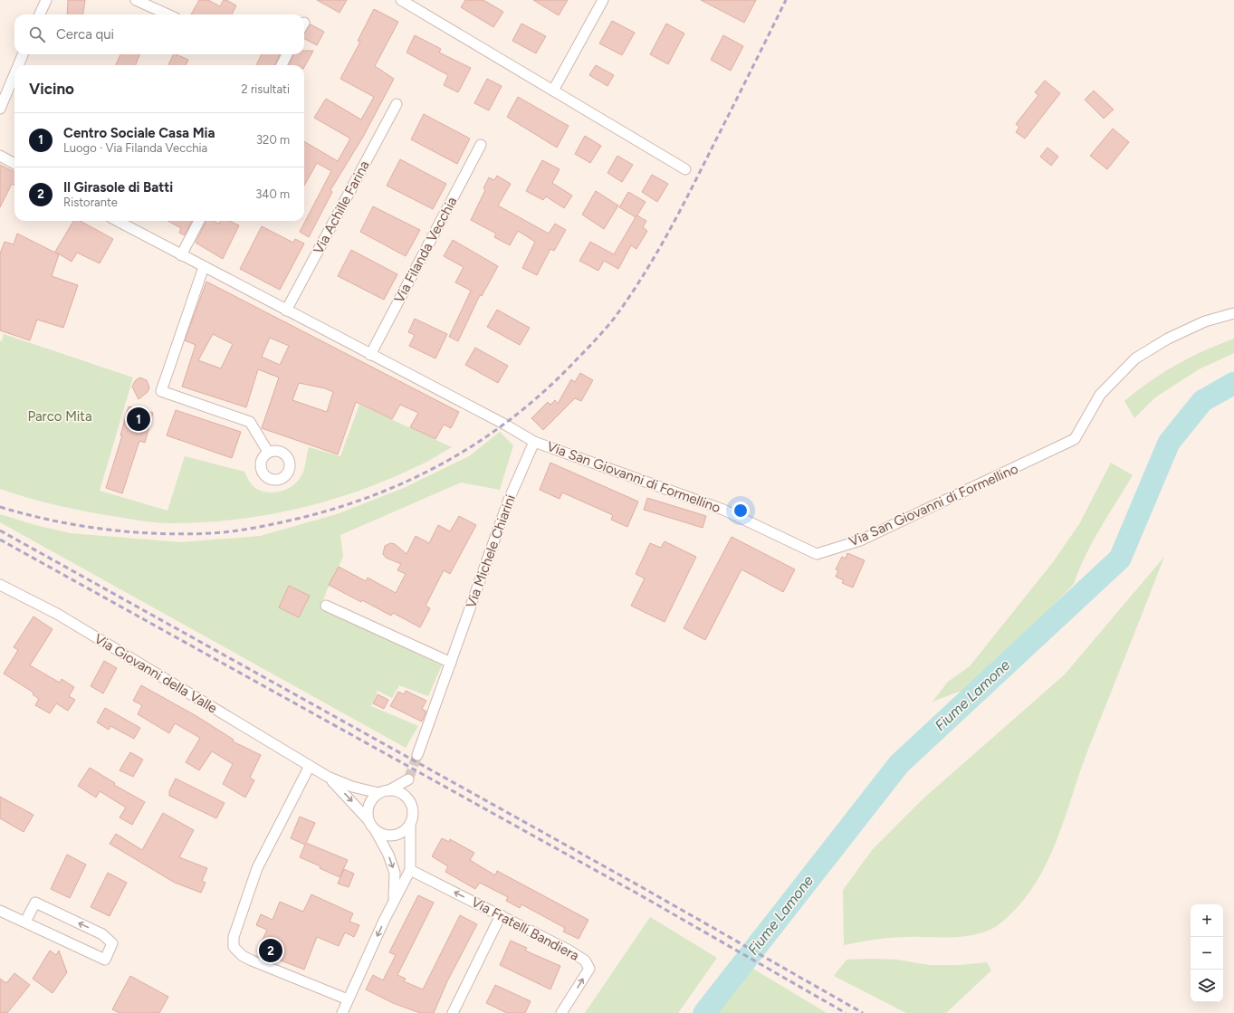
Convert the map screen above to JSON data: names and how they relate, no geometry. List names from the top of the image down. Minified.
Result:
{"streets":{"street":["Via Achille Farina","Via Filanda Vecchia","Via San Giovanni di Formellino","Via Michele Chiarini","Via Giovanni della Valle","Via Fratelli Bandiera"]},"crossings":[["Via San Giovanni di Formellino","Via Michele Chiarini"]],"one_way":["Via Fratelli Bandiera"],"water":["Fiume Lamone"],"parks":["Parco Mita"],"page":{"search":"Cerca qui","heading":["Vicino","2 risultati"],"list":[{"mark":"1","name":"Centro Sociale Casa Mia","note":"Luogo · Via Filanda Vecchia","value":"320 m"},{"mark":"2","name":"Il Girasole di Batti","note":"Ristorante","value":"340 m"}],"pins":["1","2"],"map_buttons":["+","−"]}}
